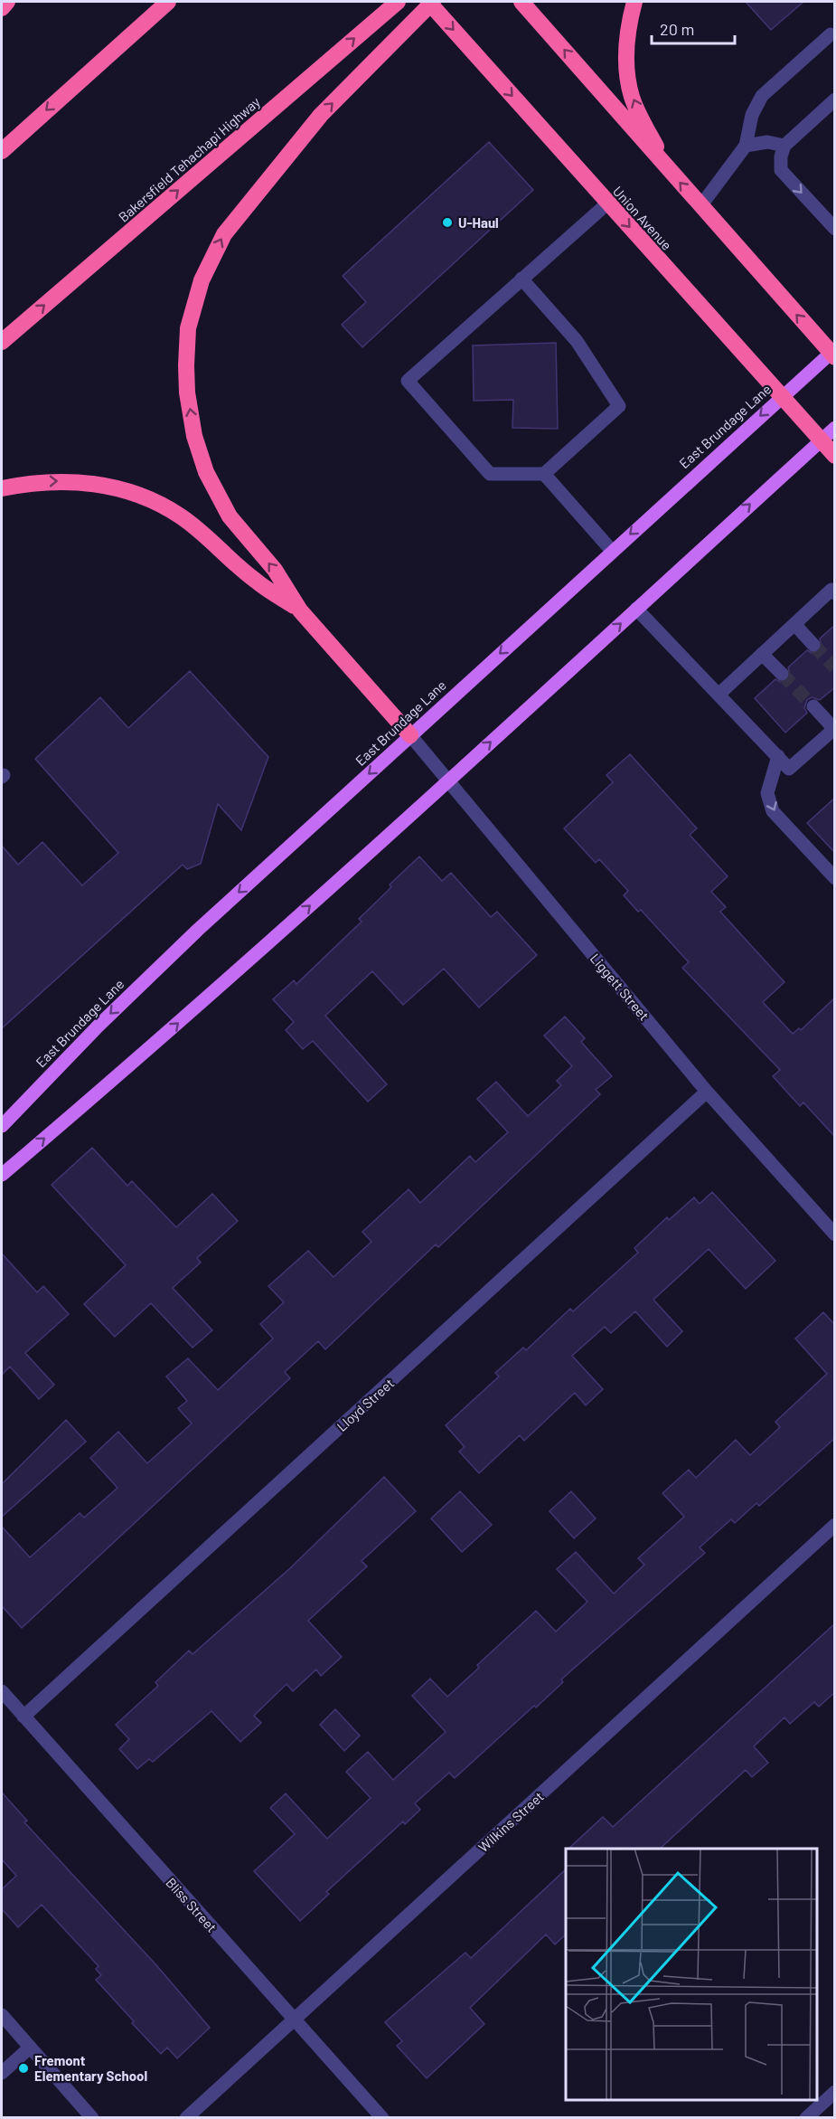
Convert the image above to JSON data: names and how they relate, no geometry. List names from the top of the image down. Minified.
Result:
{"streets":{"highway":["Bakersfield Tehachapi Highway","Union Avenue"],"main road":["East Brundage Lane"],"street":["Liggett Street","Lloyd Street","Wilkins Street","Bliss Street"]},"crossings":[["Union Avenue","East Brundage Lane"],["East Brundage Lane","Liggett Street"],["Liggett Street","Lloyd Street"],["Lloyd Street","Bliss Street"],["Wilkins Street","Bliss Street"]],"one_way":["Bakersfield Tehachapi Highway"],"places":["U-Haul","Fremont Elementary School"],"scale_bar":"20 m"}
